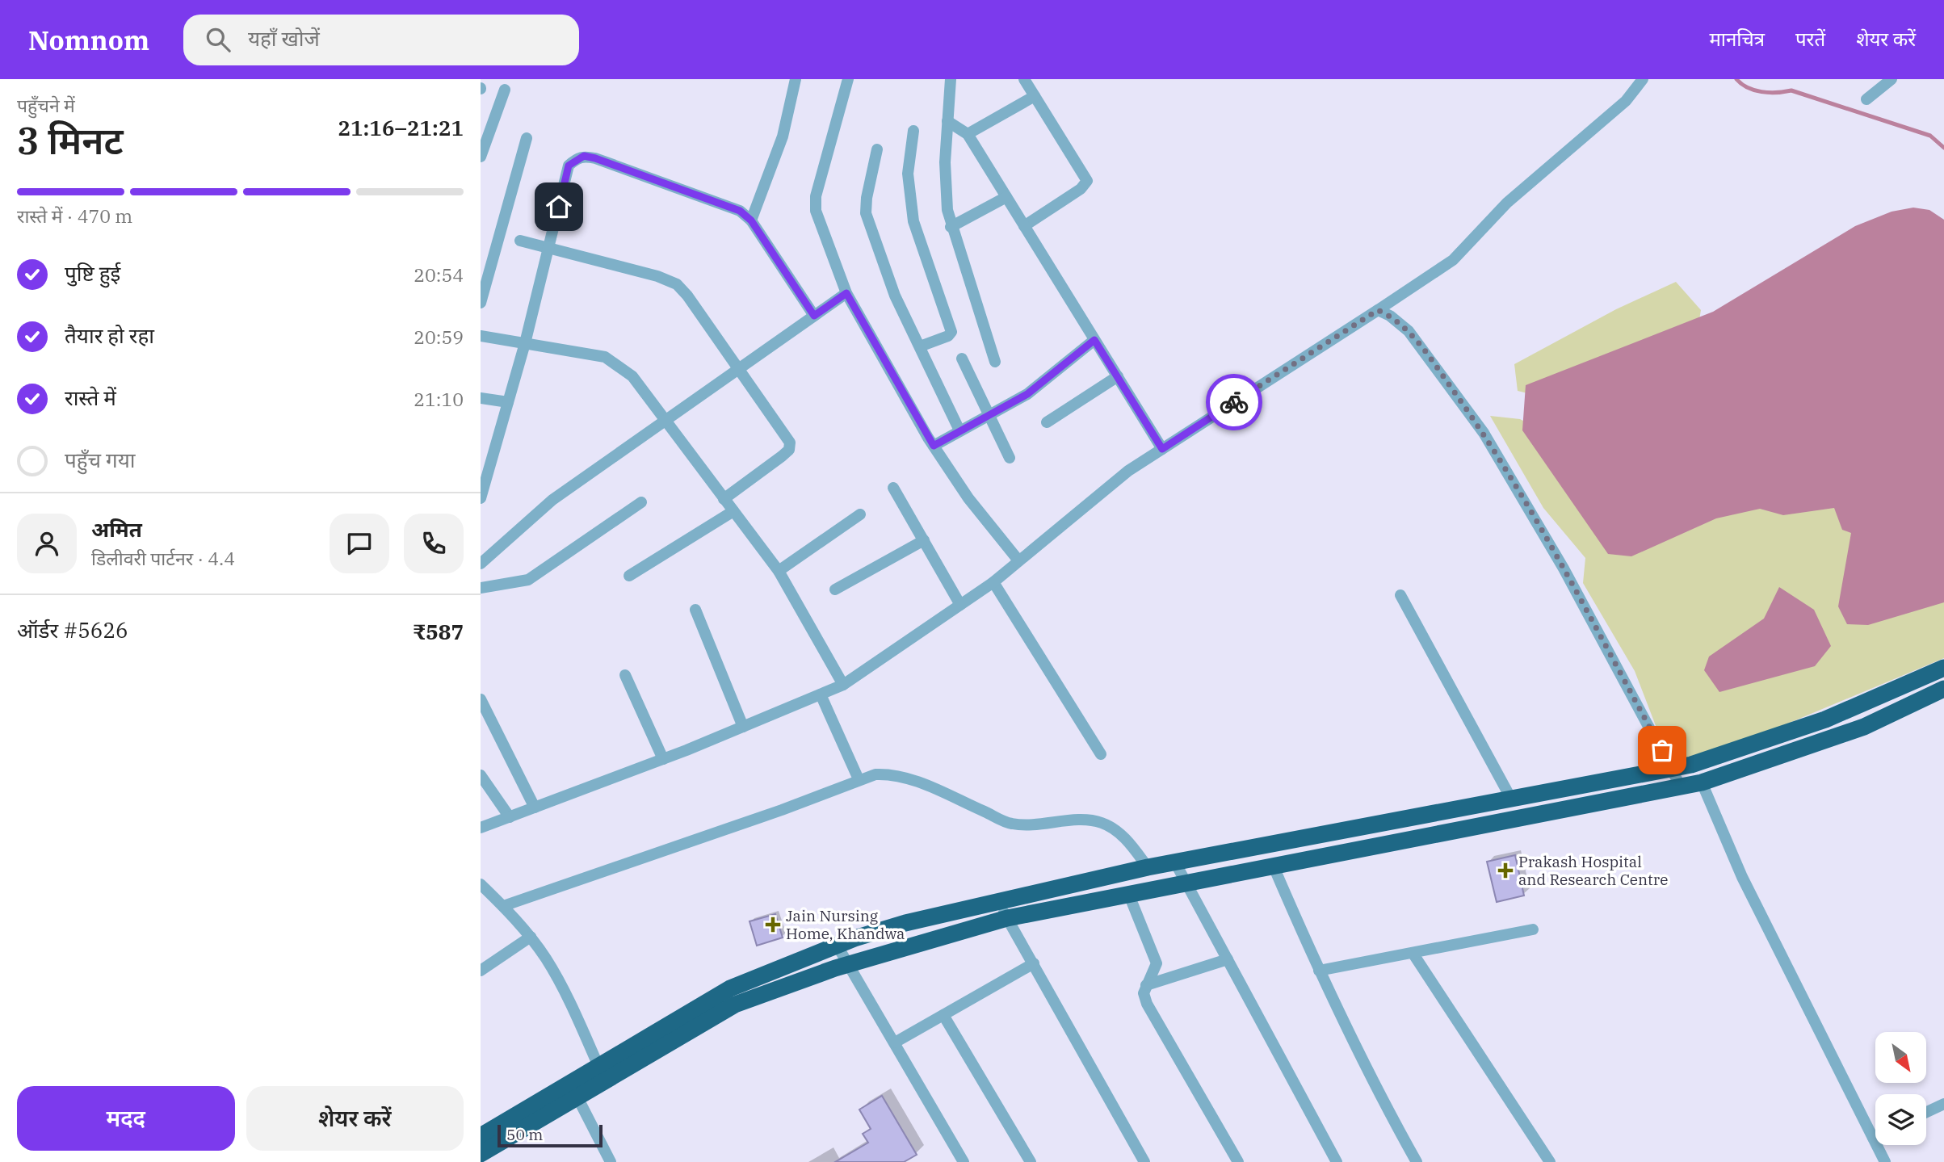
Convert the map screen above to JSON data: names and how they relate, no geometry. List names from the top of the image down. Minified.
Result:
{"places":{"health":["Prakash Hospital and Research Centre","Jain Nursing Home, Khandwa"]},"scale_bar":"50 m","north":"bottom right","page":{"header":"Nomnom","search":"यहाँ खोजें","nav":["मानचित्र","परतें","शेयर करें"],"heading":["3 मिनट","पहुँचने में","21:16–21:21"],"panel":["अमित","डिलीवरी पार्टनर · 4.4","ऑर्डर #5626","₹587"],"bar":"रास्ते में · 470 m","list":[["पुष्टि हुई","20:54"],["तैयार हो रहा","20:59"],["रास्ते में","21:10"],"पहुँच गया"],"buttons":["मदद","शेयर करें"],"scale":"50 m"}}
